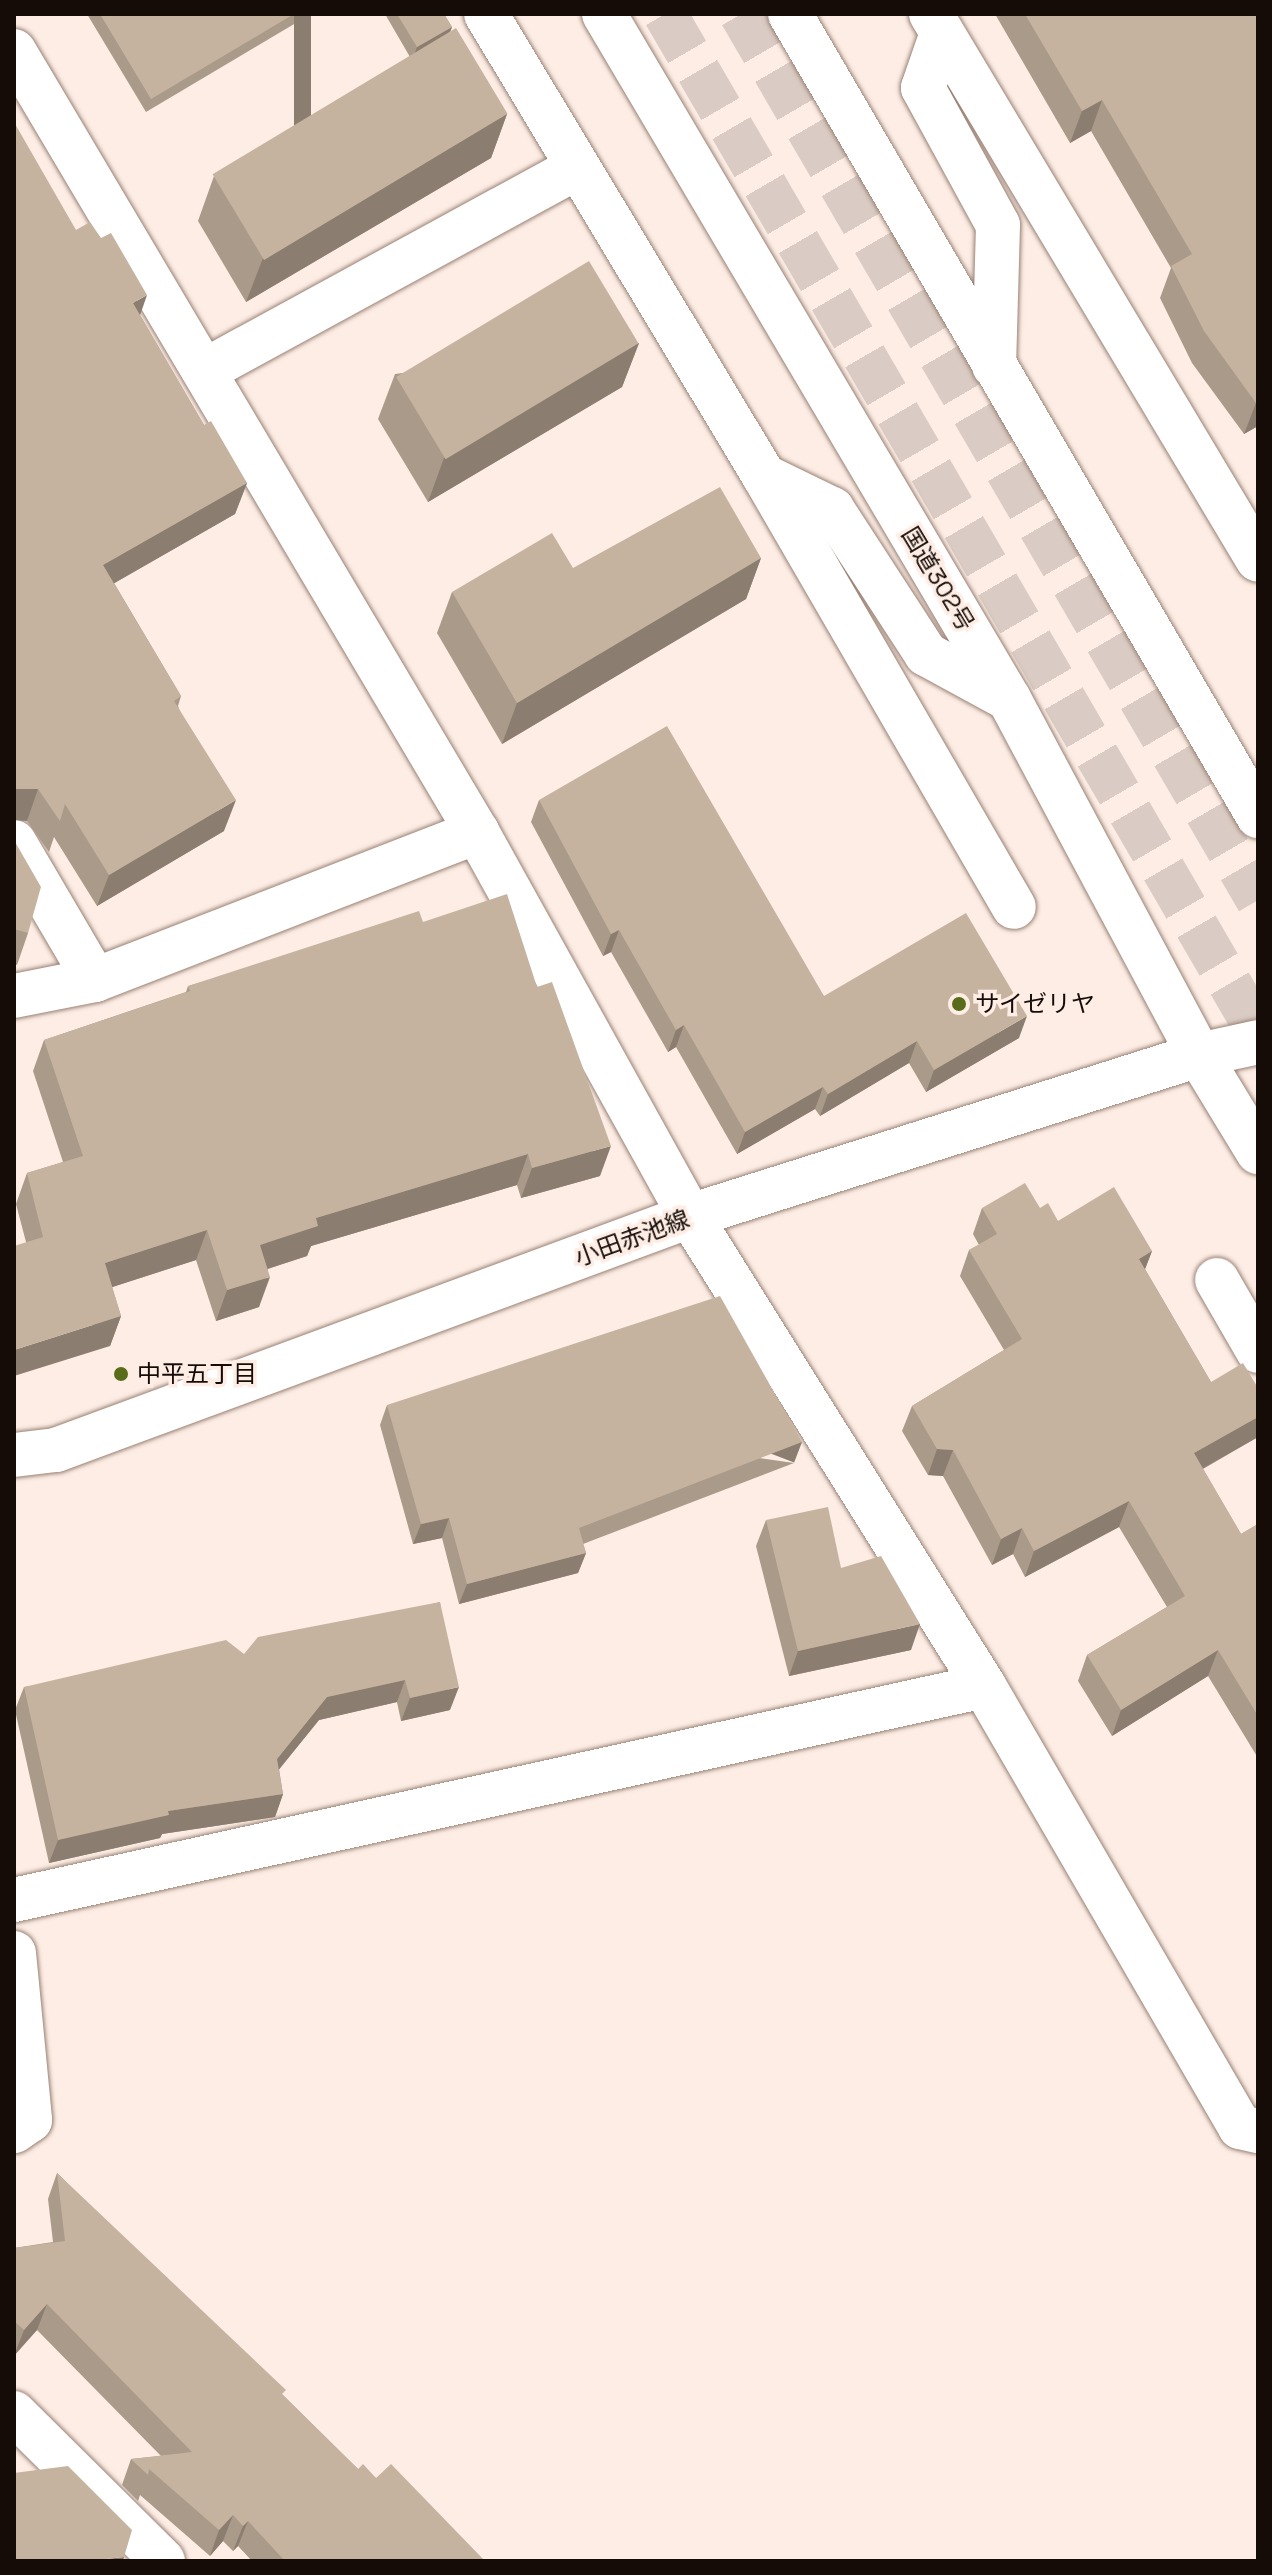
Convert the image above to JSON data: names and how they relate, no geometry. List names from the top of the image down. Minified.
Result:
{"streets":{"main road":["国道302号","小田赤池線"]},"crossings":[["国道302号","小田赤池線"]],"places":["サイゼリヤ","中平五丁目"]}
